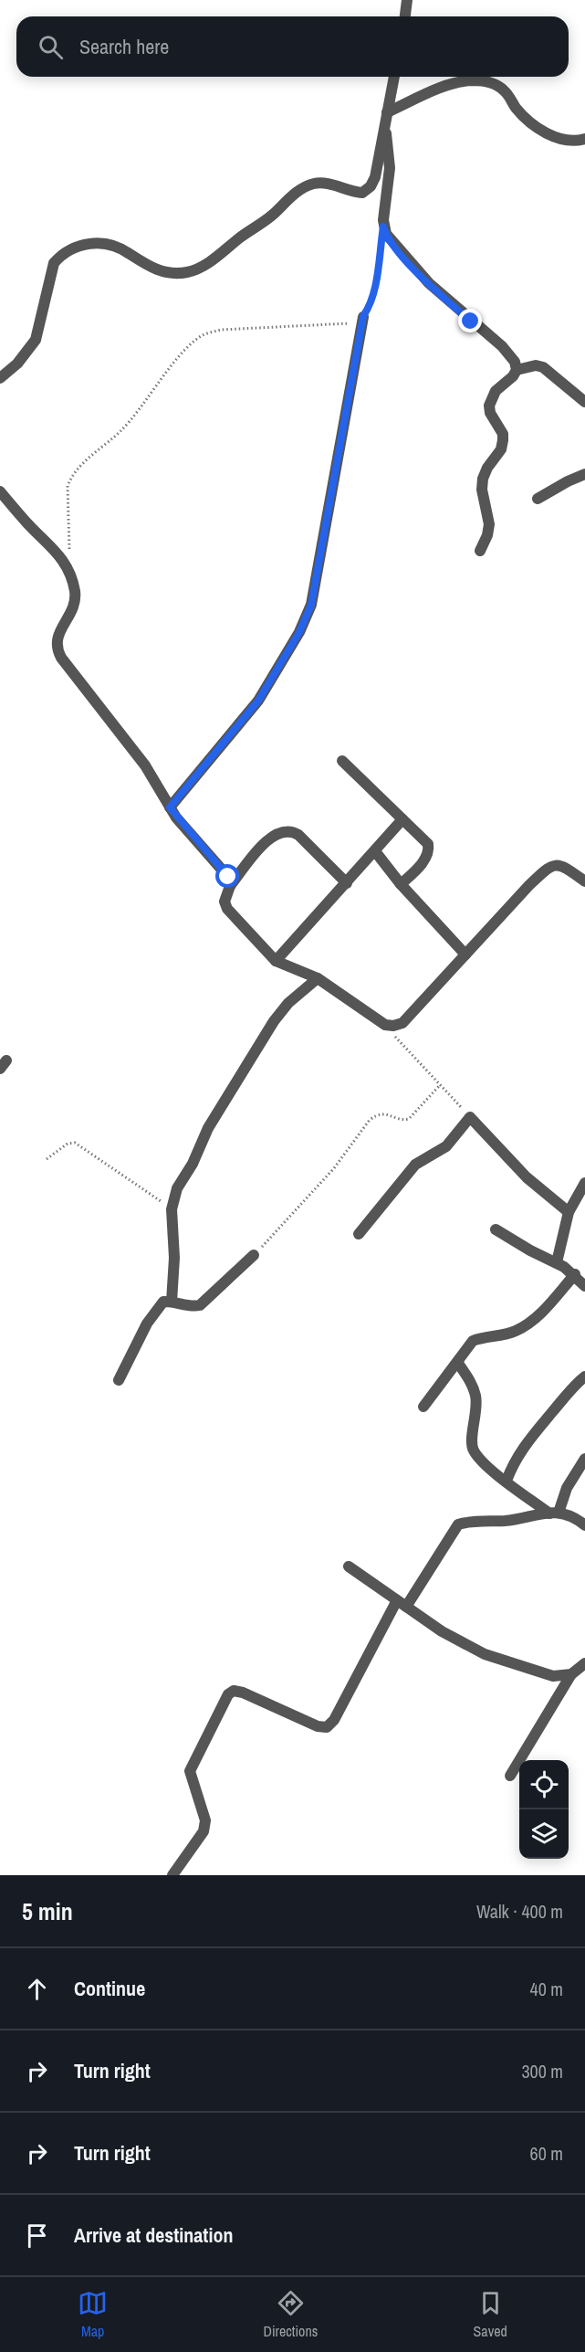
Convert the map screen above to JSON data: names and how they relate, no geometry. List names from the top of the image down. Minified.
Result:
{"page":{"search":"Search here","heading":["5 min","Walk · 400 m"],"list":[["Continue","40 m"],["Turn right","300 m"],["Turn right","60 m"],"Arrive at destination"],"nav":["Map","Directions","Saved"]}}
